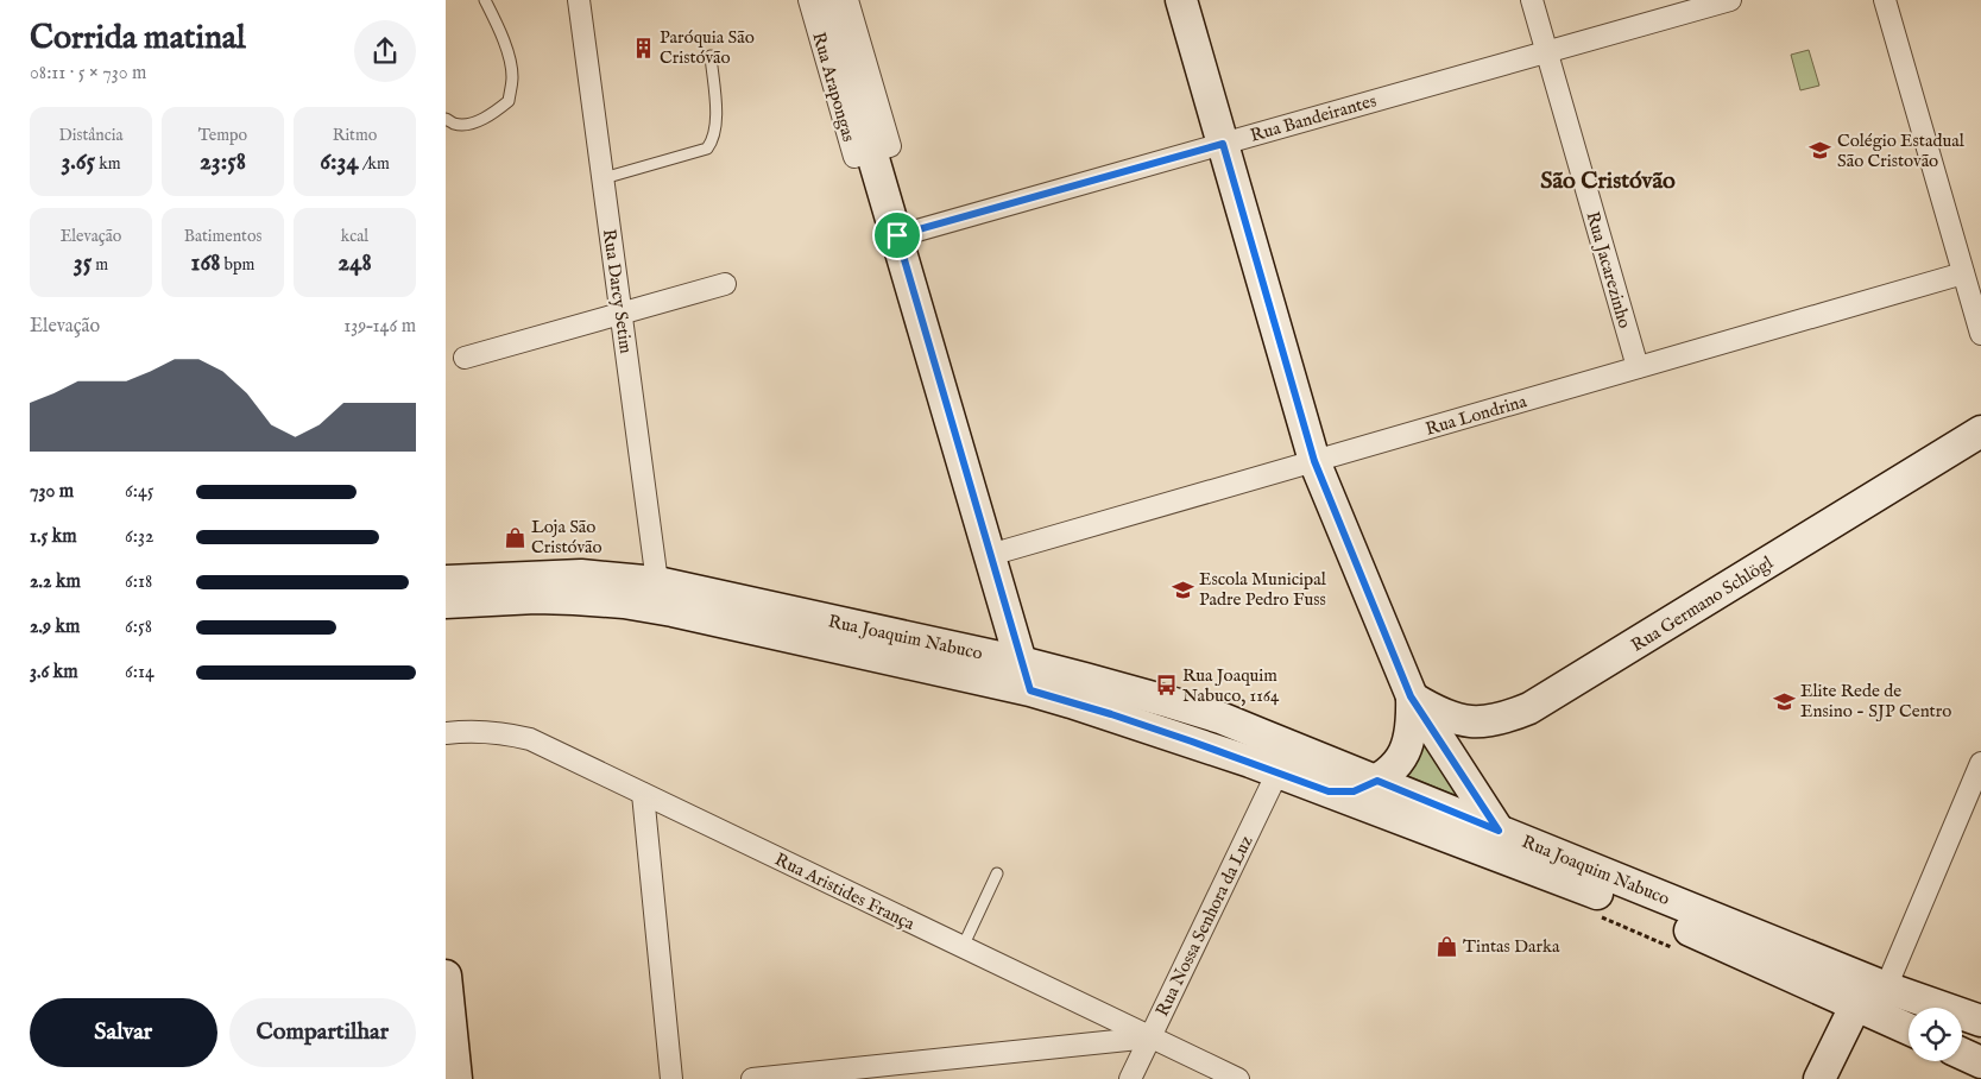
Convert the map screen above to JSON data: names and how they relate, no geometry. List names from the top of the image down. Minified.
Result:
{"streets":{"main road":["Rua Arapongas","Rua Germano Schlögl","Rua Joaquim Nabuco"],"street":["Rua Bandeirantes","Rua Jacarezinho","Rua Darcy Setim","Rua Londrina","Rua Aristides França","Rua Nossa Senhora da Luz"]},"crossings":[["Rua Arapongas","Rua Bandeirantes"],["Rua Arapongas","Rua Londrina"],["Rua Arapongas","Rua Joaquim Nabuco"],["Rua Bandeirantes","Rua Jacarezinho"],["Rua Jacarezinho","Rua Londrina"],["Rua Darcy Setim","Rua Joaquim Nabuco"],["Rua Joaquim Nabuco","Rua Nossa Senhora da Luz"],["Rua Aristides França","Rua Nossa Senhora da Luz"]],"districts":["São Cristóvão"],"places":{"building":["Paróquia São Cristóvão"],"school or university":["Colégio Estadual São Cristovão","Escola Municipal Padre Pedro Fuss","Elite Rede de Ensino - SJP Centro"],"shop":["Loja São Cristóvão","Tintas Darka"],"bus stop":["Rua Joaquim Nabuco, 1164"]},"page":{"heading":["Corrida matinal","08:11 · 5 × 730 m"],"stats":[["Distância","3.65 km"],["Tempo","23:58"],["Ritmo","6:34 /km"],["Elevação","35 m"],["Batimentos","168 bpm"],["kcal","248"]],"chart":["Elevação","139–146 m"],"list":[{"name":"730 m","note":"6:45"},{"name":"1.5 km","note":"6:32"},{"name":"2.2 km","note":"6:18"},{"name":"2.9 km","note":"6:58"},{"name":"3.6 km","note":"6:14"}],"buttons":["Salvar","Compartilhar"]}}
